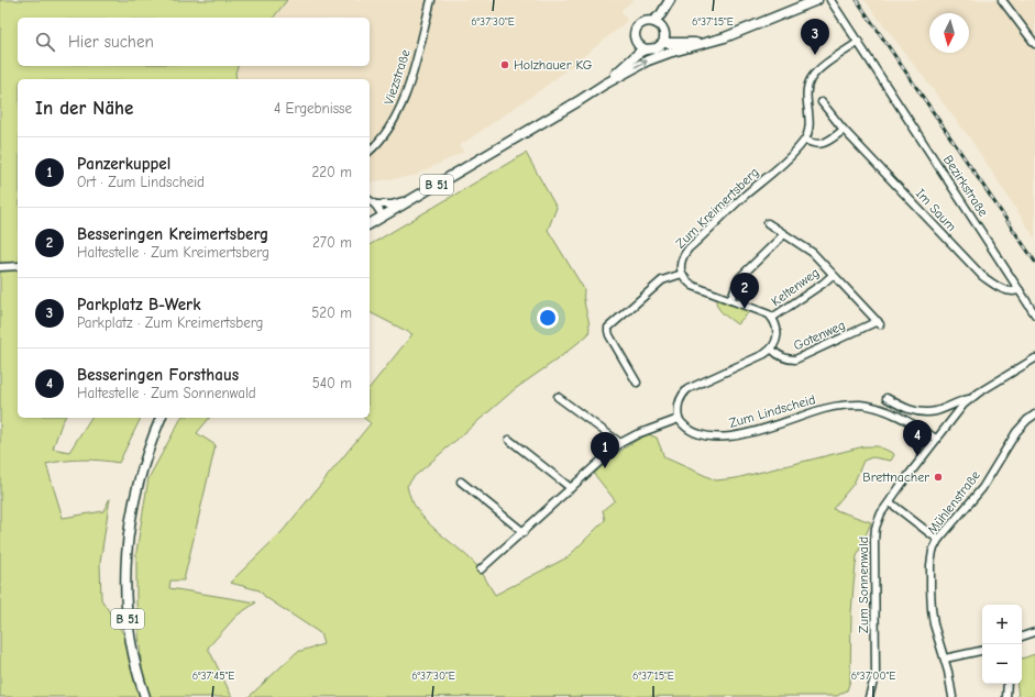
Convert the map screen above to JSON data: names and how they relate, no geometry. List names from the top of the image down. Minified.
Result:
{"streets":{"main road":["B 51"],"street":["Viezstraße","Bezirkstraße","Zum Kreimertsberg","Im Saum","Keltenweg","Gotenweg","Zum Lindscheid","Mühlenstraße","Zum Sonnenwald"]},"crossings":[["Bezirkstraße","Im Saum"],["Keltenweg","Gotenweg"],["Zum Lindscheid","Zum Sonnenwald"]],"places":["Holzhauer KG","Brettnacher"],"north":"bottom","page":{"search":"Hier suchen","pins":["3","2","4","1"],"heading":["In der Nähe","4 Ergebnisse"],"list":[{"mark":"1","name":"Panzerkuppel","note":"Ort · Zum Lindscheid","value":"220 m"},{"mark":"2","name":"Besseringen Kreimertsberg","note":"Haltestelle · Zum Kreimertsberg","value":"270 m"},{"mark":"3","name":"Parkplatz B-Werk","note":"Parkplatz · Zum Kreimertsberg","value":"520 m"},{"mark":"4","name":"Besseringen Forsthaus","note":"Haltestelle · Zum Sonnenwald","value":"540 m"}],"map_buttons":["+","−"]},"coordinates":["6°37'30\"E","6°37'15\"E","6°37'45\"E","6°37'00\"E"]}
